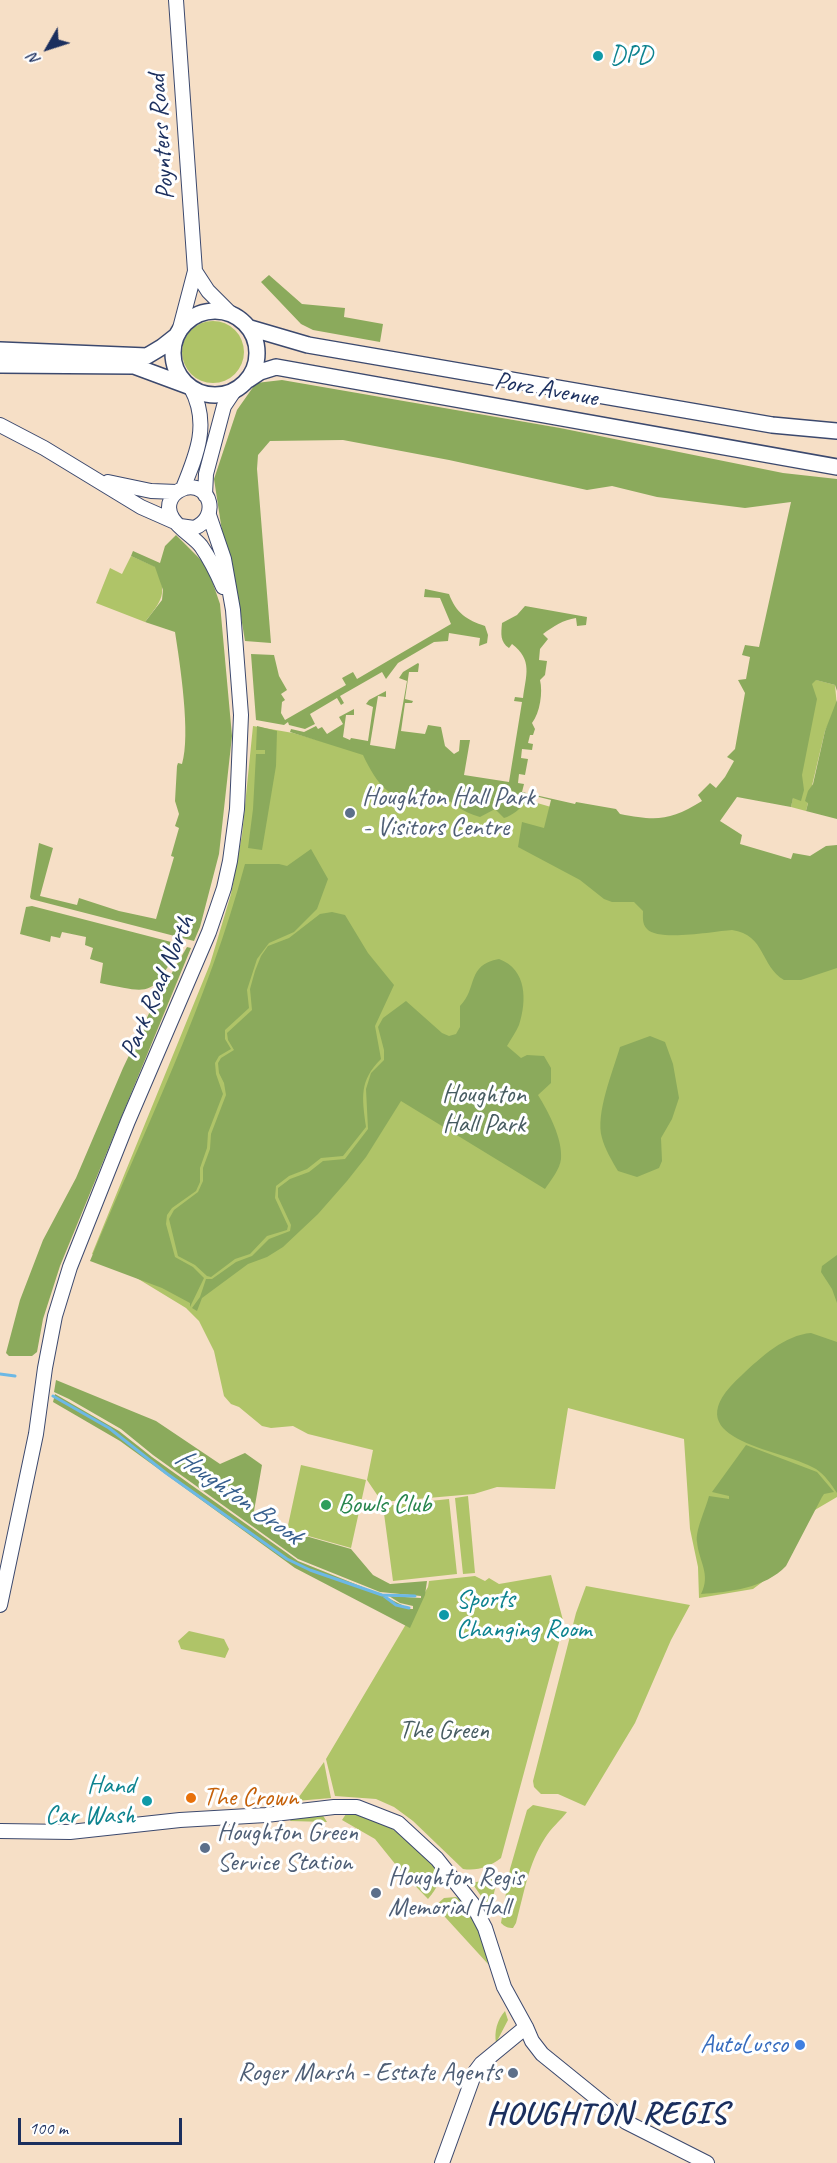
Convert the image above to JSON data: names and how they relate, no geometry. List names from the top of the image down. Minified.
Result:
{"streets":{"main road":["Porz Avenue"],"street":["Poynters Road","Park Road North"]},"crossings":[["Poynters Road","Porz Avenue"]],"districts":["HOUGHTON REGIS"],"water":["Houghton Brook"],"parks":["Houghton Hall Park","The Green"],"places":["DPD","Houghton Hall Park - Visitors Centre","Bowls Club","Sports Changing Room","The Crown","Hand Car Wash","Houghton Green Service Station","Houghton Regis Memorial Hall","AutoLusso","Roger Marsh - Estate Agents"],"scale_bar":"100 m","north":"bottom left"}
